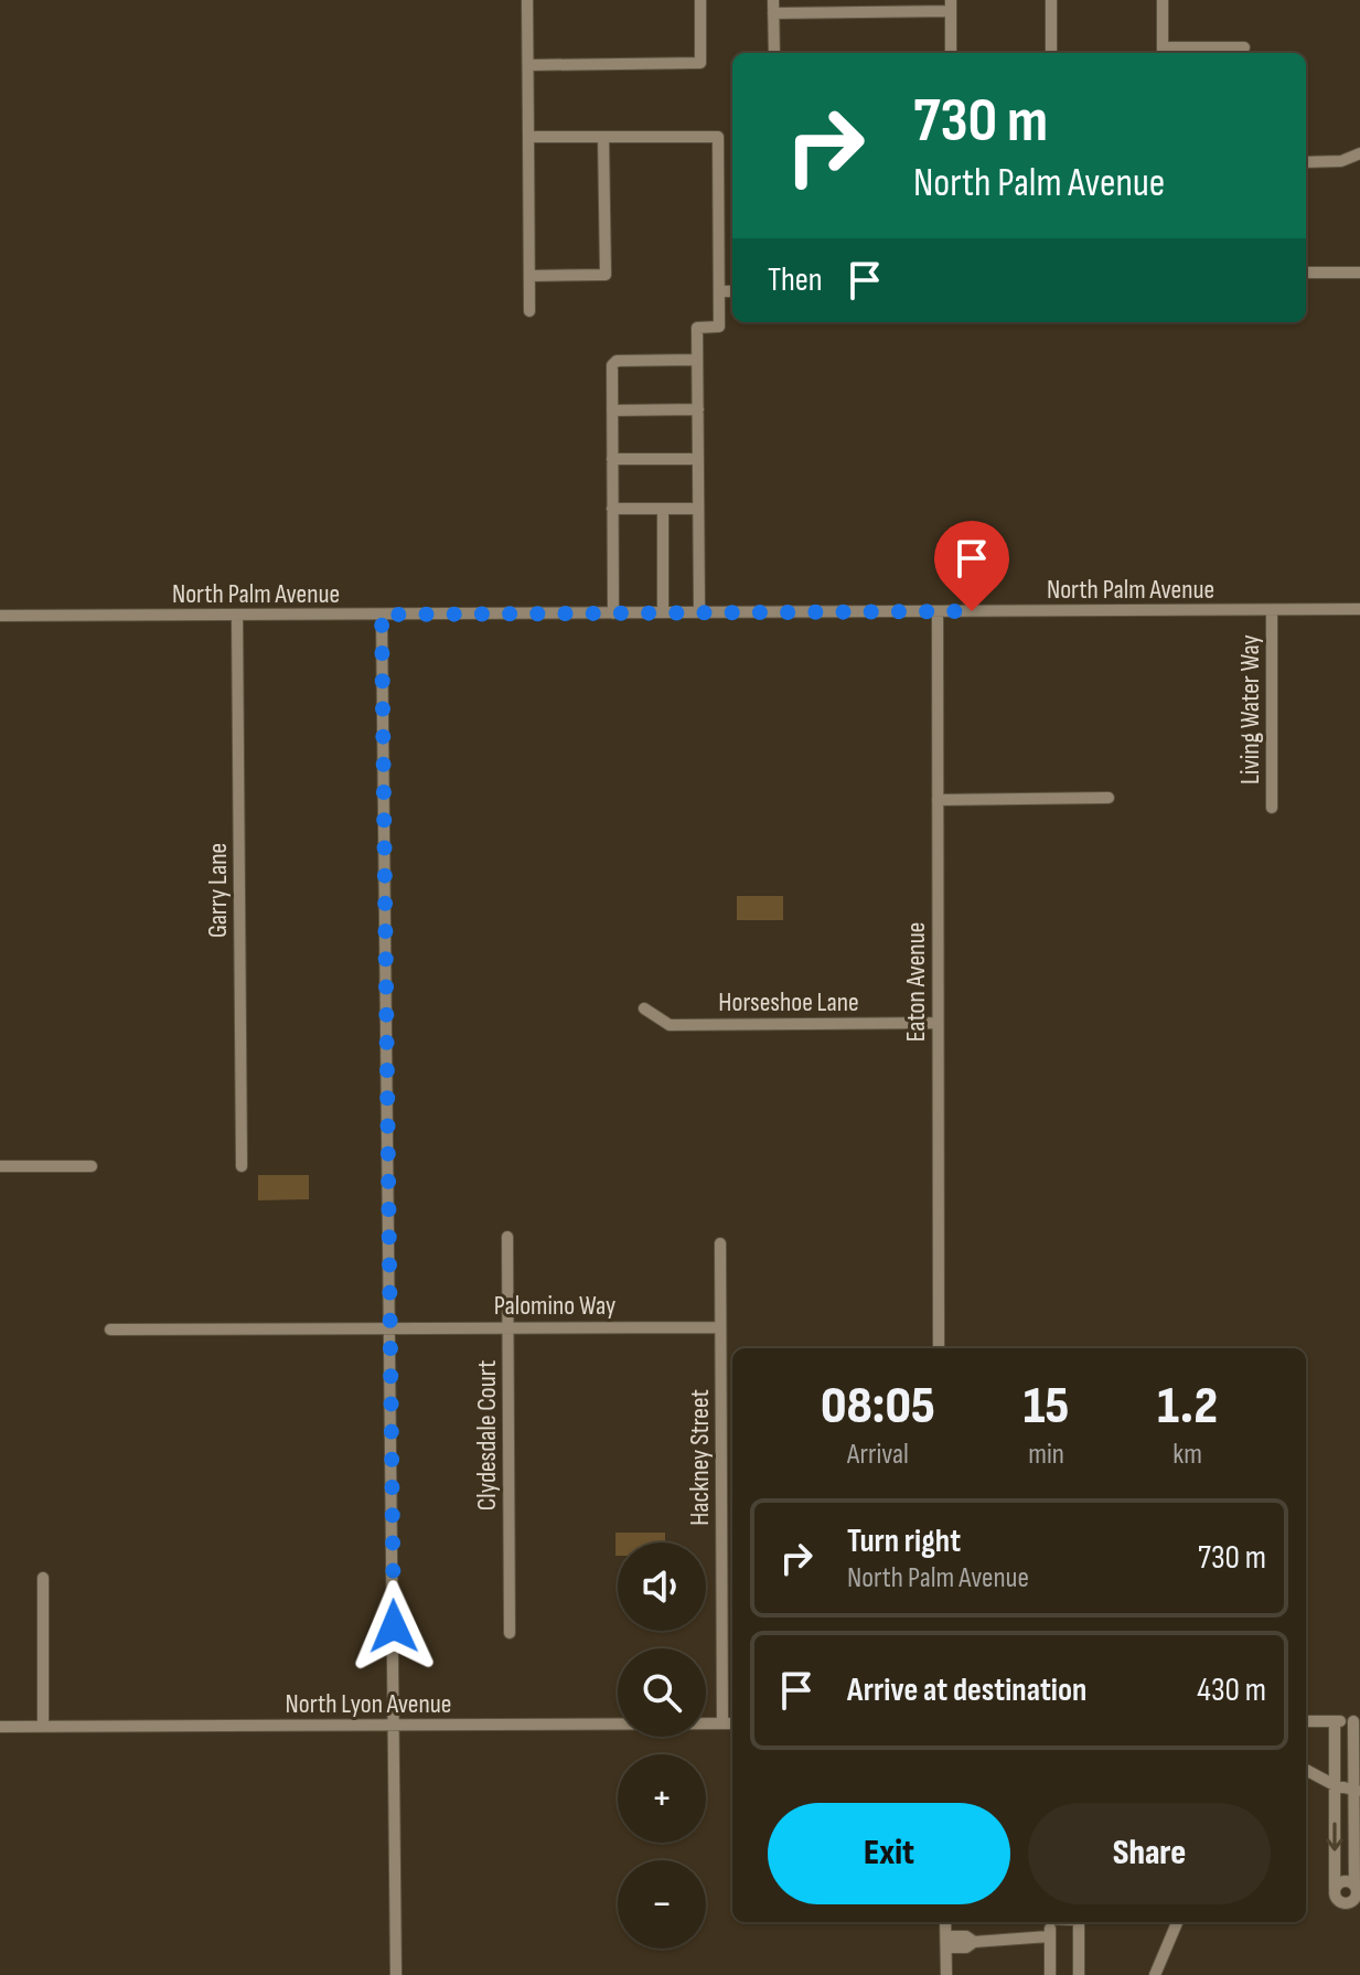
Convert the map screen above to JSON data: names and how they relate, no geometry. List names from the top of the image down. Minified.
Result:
{"streets":{"street":["North Palm Avenue","Living Water Way","Garry Lane","Eaton Avenue","Horseshoe Lane","Palomino Way","Clydesdale Court","Hackney Street","North Lyon Avenue"]},"crossings":[["North Palm Avenue","Living Water Way"],["North Palm Avenue","Garry Lane"],["North Palm Avenue","Eaton Avenue"],["Eaton Avenue","Horseshoe Lane"],["Palomino Way","Clydesdale Court"],["Palomino Way","Hackney Street"],["Hackney Street","North Lyon Avenue"]],"page":{"turn":["730 m","North Palm Avenue"],"then":"Then","eta":["08:05","Arrival","15","min","1.2","km"],"list":[{"name":"Turn right","note":"North Palm Avenue","value":"730 m"},{"name":"Arrive at destination","value":"430 m"}],"map_buttons":["+","−"],"buttons":["Exit","Share"]}}
